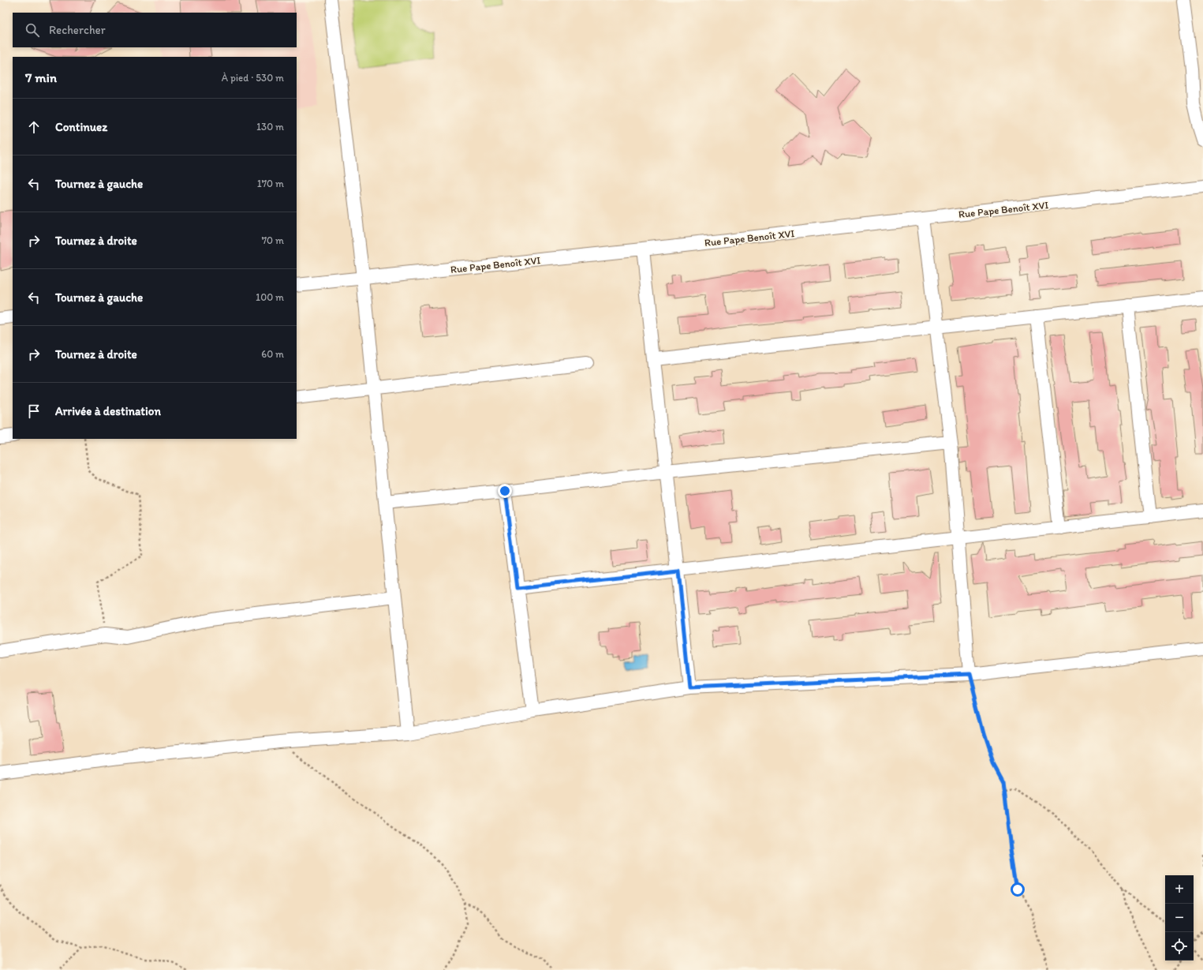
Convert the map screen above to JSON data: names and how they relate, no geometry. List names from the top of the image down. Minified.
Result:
{"streets":{"street":["Rue Pape Benoît XVI"]},"page":{"search":"Rechercher","heading":["7 min","À pied · 530 m"],"list":[["Continuez","130 m"],["Tournez à gauche","170 m"],["Tournez à droite","70 m"],["Tournez à gauche","100 m"],["Tournez à droite","60 m"],"Arrivée à destination"],"map_buttons":["+","−"]}}
